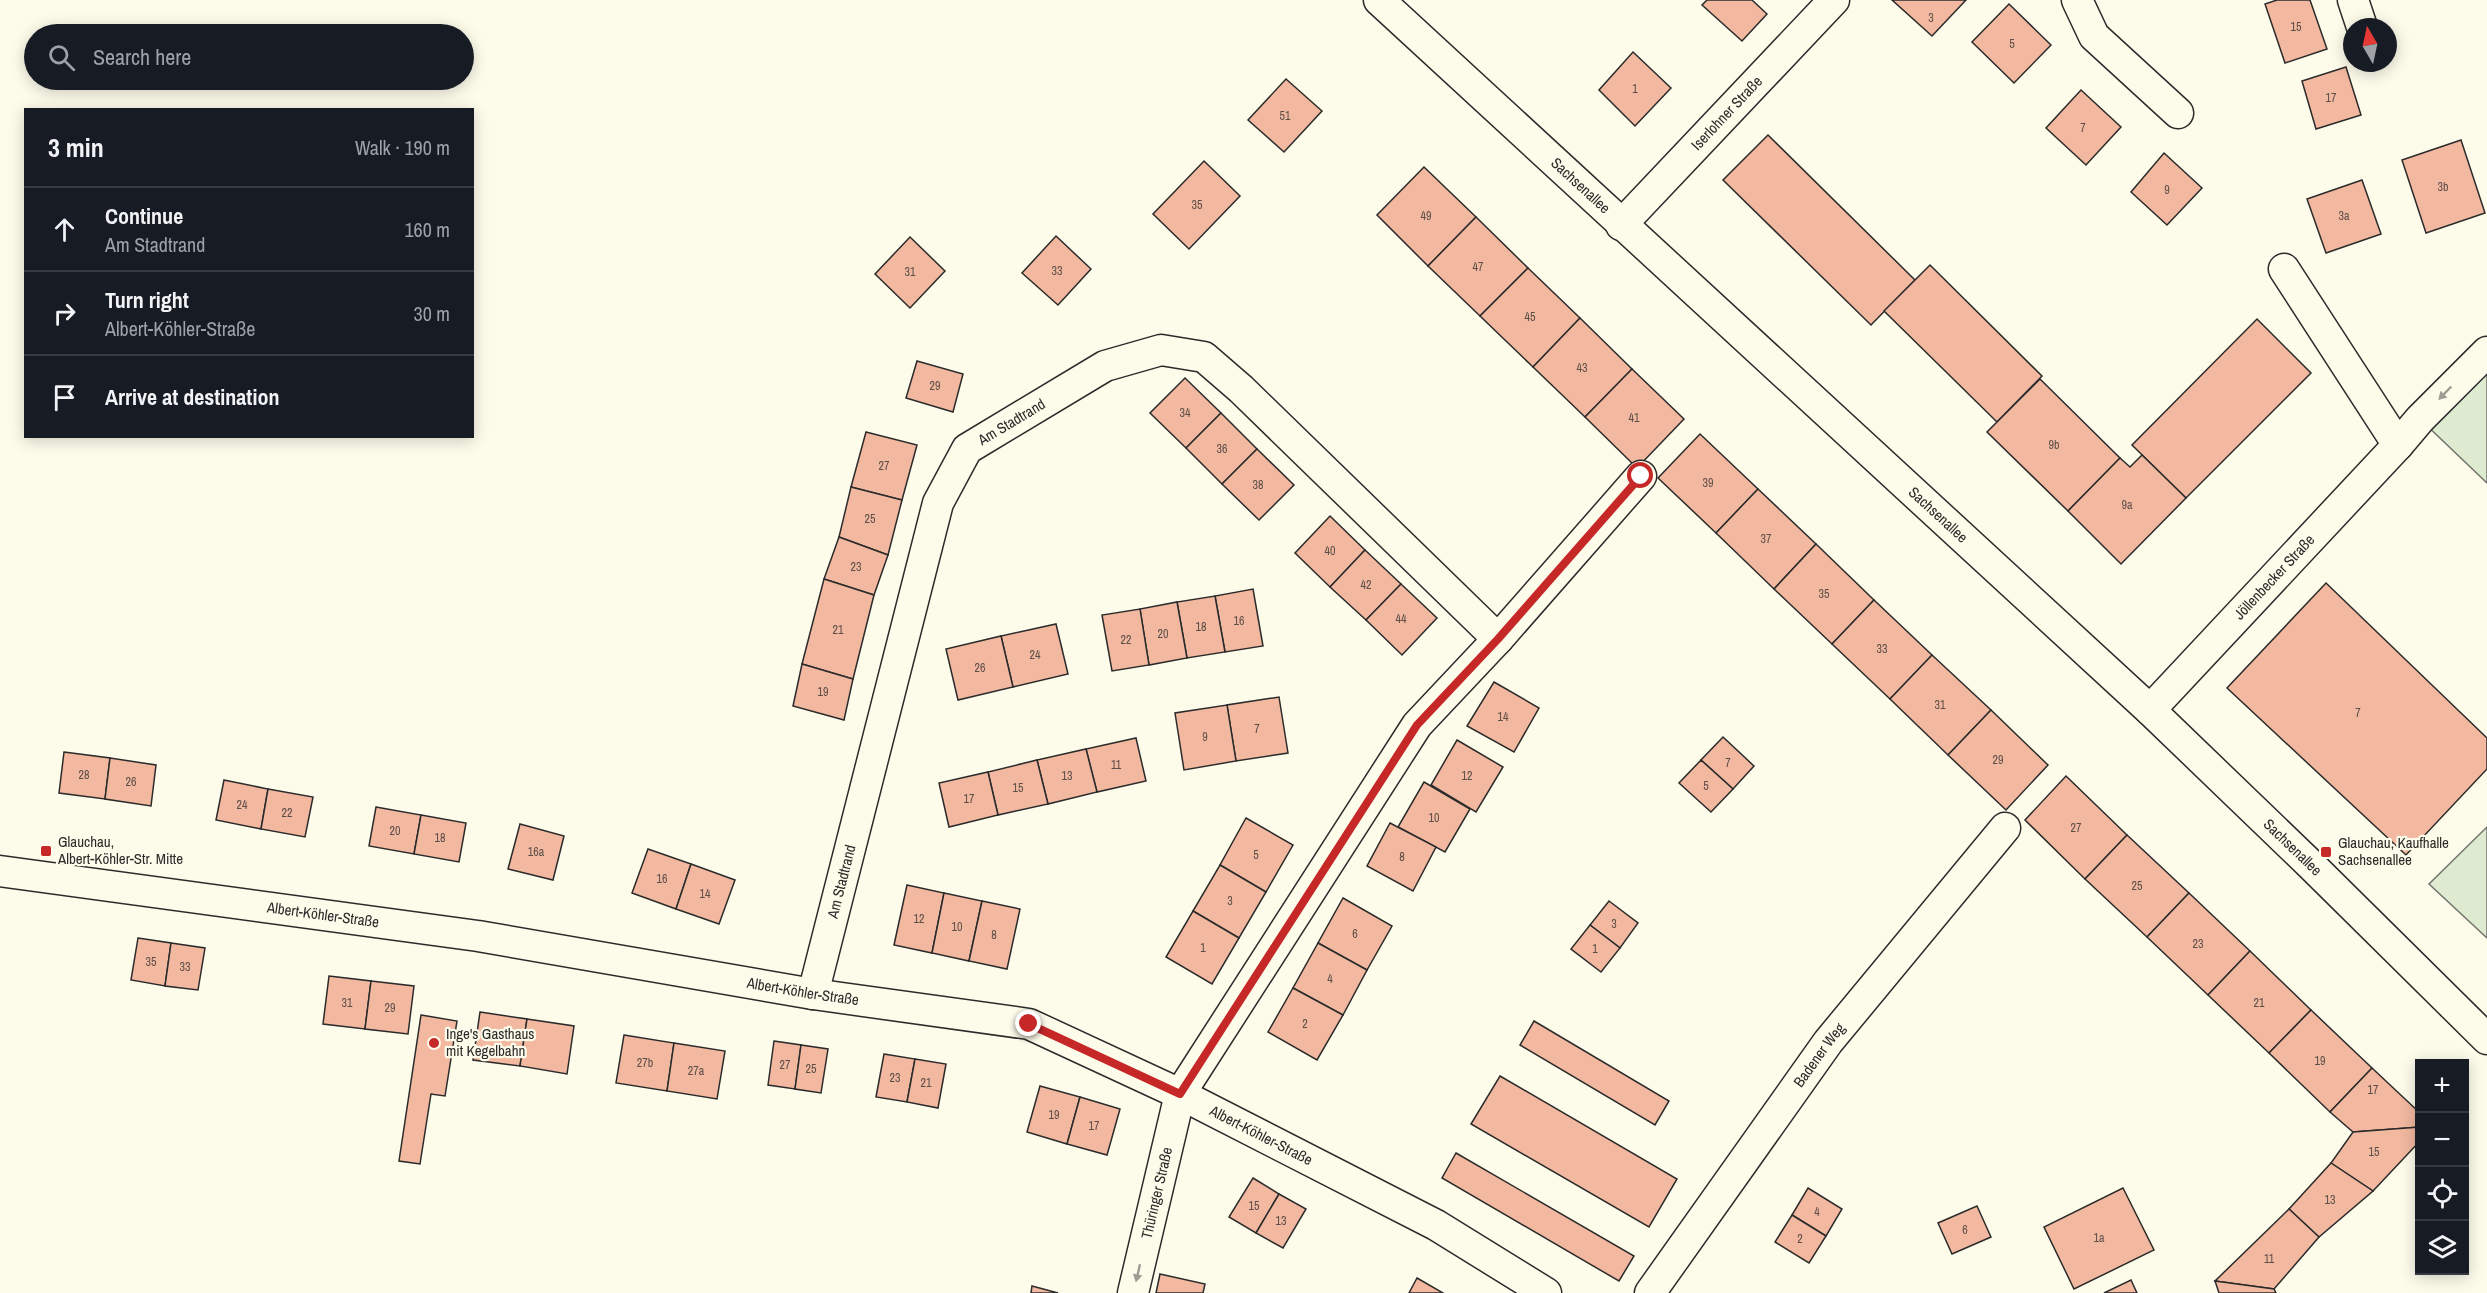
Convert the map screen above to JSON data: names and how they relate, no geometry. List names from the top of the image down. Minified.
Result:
{"streets":{"street":["Iserlohner Straße","Sachsenallee","Am Stadtrand","Jöllenbecker Straße","Albert-Köhler-Straße","Badener Weg","Thüringer Straße"]},"crossings":[["Iserlohner Straße","Sachsenallee"],["Sachsenallee","Jöllenbecker Straße"],["Am Stadtrand","Albert-Köhler-Straße"],["Albert-Köhler-Straße","Thüringer Straße"]],"one_way":["Thüringer Straße"],"places":{"transit":["Glauchau, Albert-Köhler-Str. Mitte","Glauchau, Kaufhalle Sachsenallee"],"other":["Inge's Gasthaus mit Kegelbahn"]},"house_numbers":["3","15","5","1","17","51","7","3b","9","35","49","3a","47","33","31","45","43","29","34","41","9b","36","27","39","38","9a","25","37","40","23","42","35","44","16","18","21","20","22","33","24","26","19","31","7","14","7","9","29","7","11","28","13","12","26","5","15","17","24","22","10","27","20","18","16a","5","8","16","25","14","3","12","3","10","6","8","23","1","1","35","33","4","31","21","29","2","19","27b","27","25","27a","23","21","17","19","17","15","13","15","4","13","6","1a","2","11"],"north":"top","page":{"search":"Search here","heading":["3 min","Walk · 190 m"],"list":[["Continue","Am Stadtrand","160 m"],["Turn right","Albert-Köhler-Straße","30 m"],"Arrive at destination"],"map_buttons":["+","−"]}}
